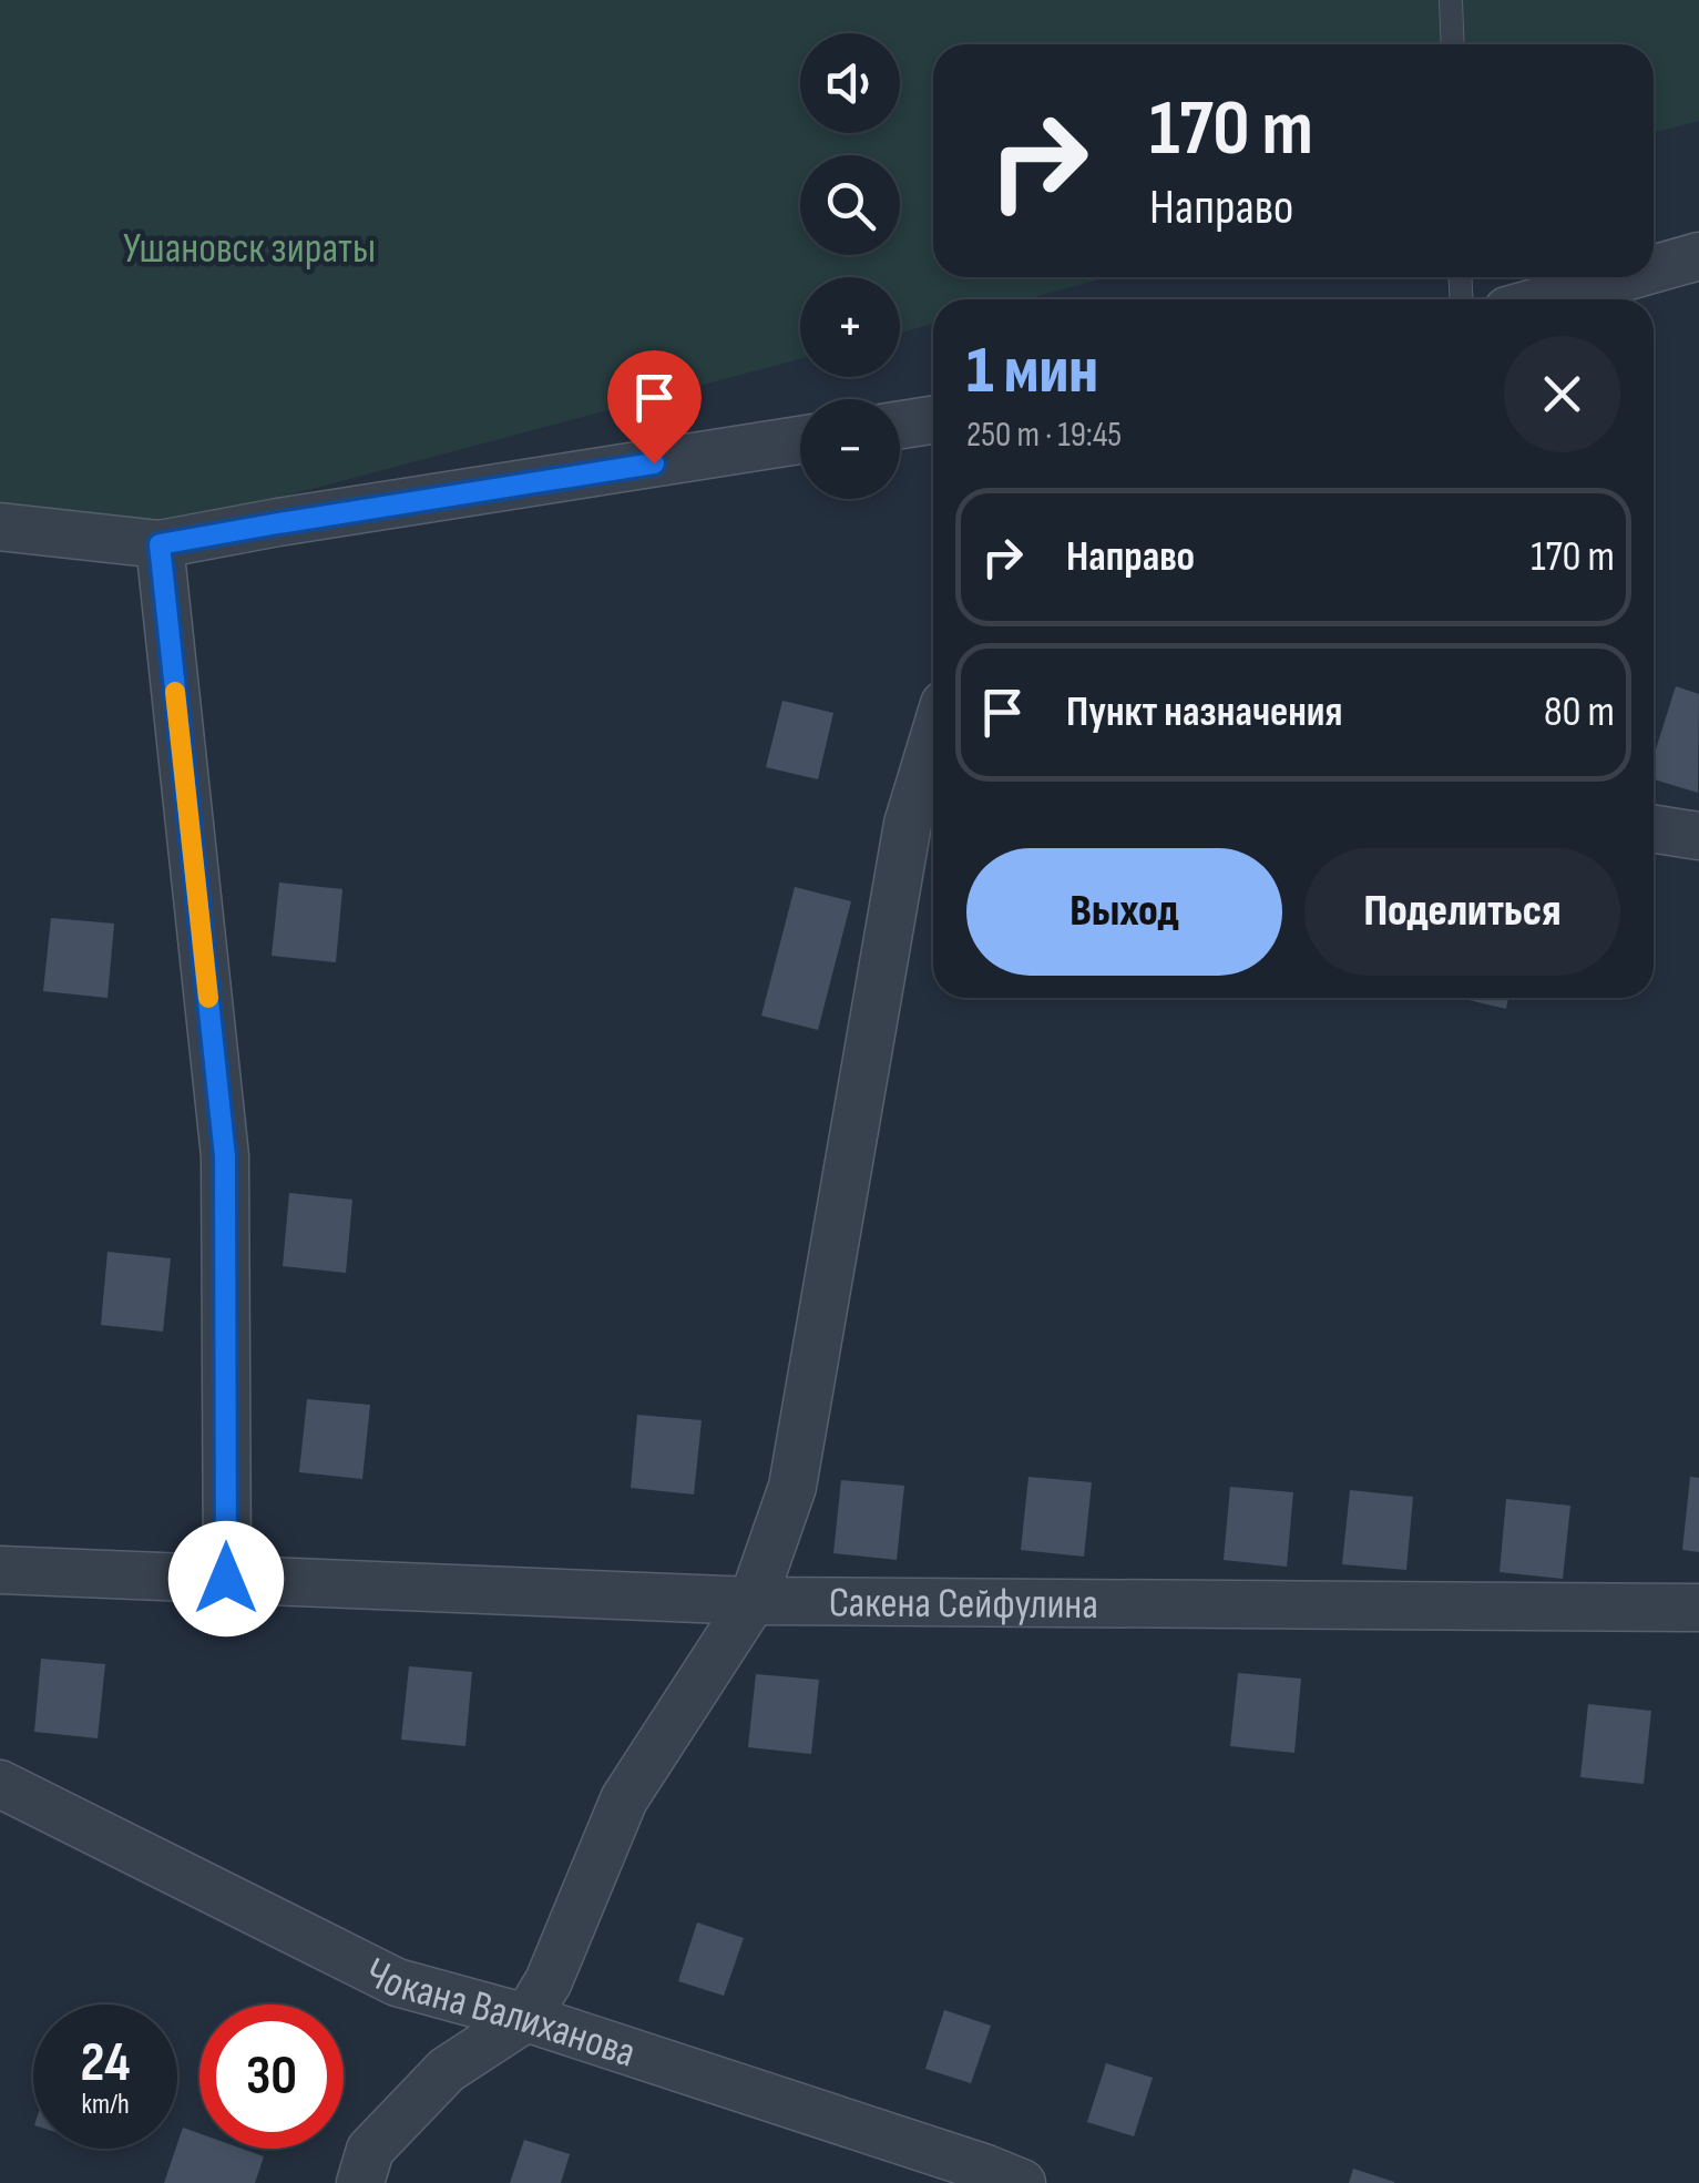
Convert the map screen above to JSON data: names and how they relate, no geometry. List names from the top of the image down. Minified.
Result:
{"streets":{"street":["Сакена Сейфулина","Чокана Валиханова"]},"parks":["Ушановск зираты"],"page":{"map_buttons":["+","−"],"turn":["170 m","Направо"],"heading":["1 мин","250 m · 19:45"],"list":[{"name":"Направо","value":"170 m"},{"name":"Пункт назначения","value":"80 m"}],"buttons":["Выход","Поделиться"],"speed":"24 km/h","limit":"30"}}
